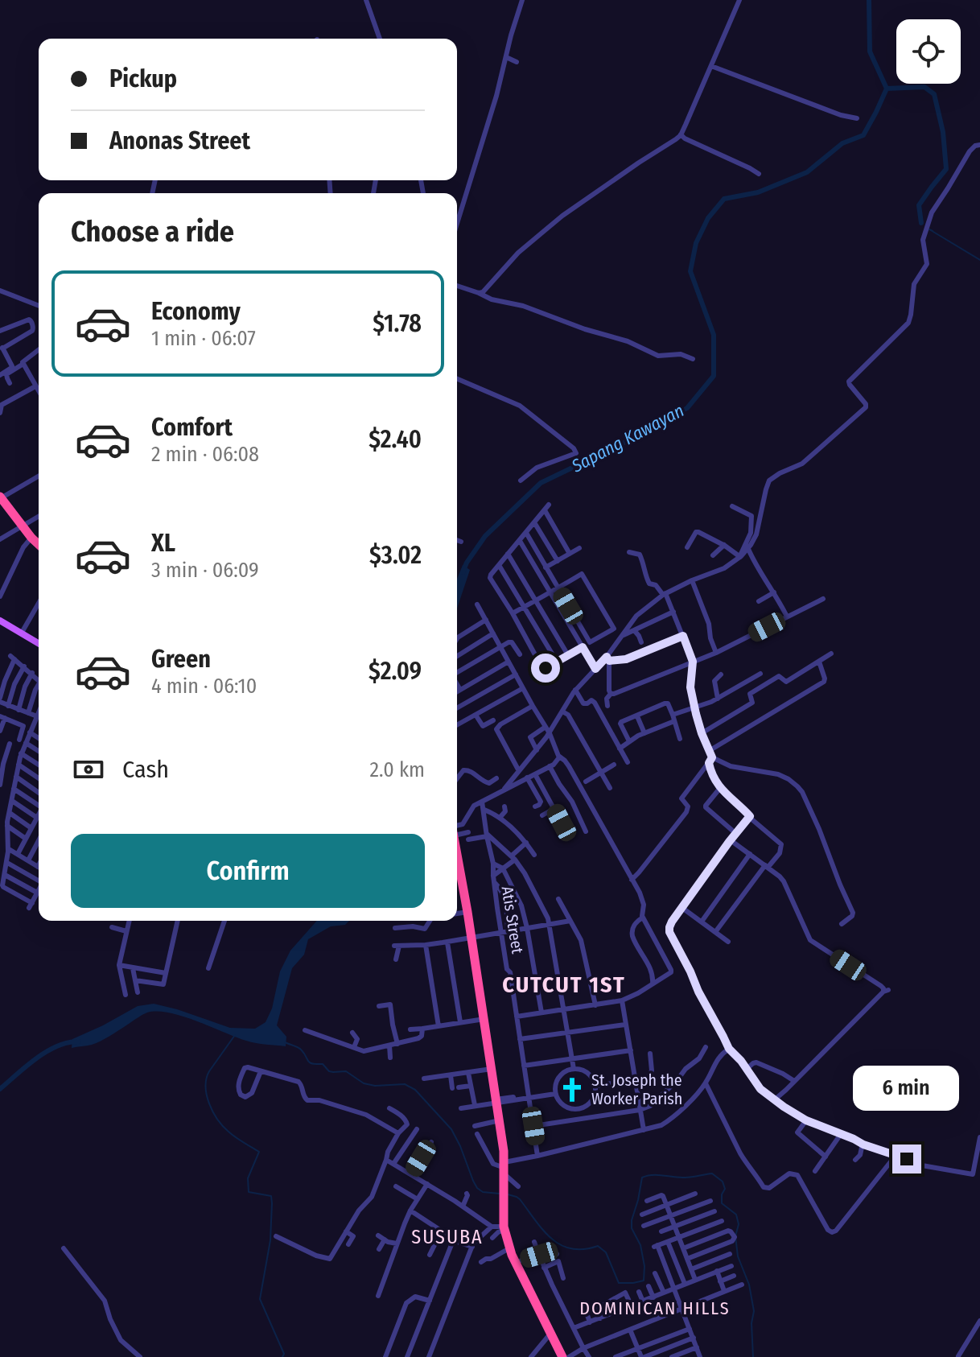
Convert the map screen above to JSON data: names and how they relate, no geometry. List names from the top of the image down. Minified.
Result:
{"streets":{"street":["Atis Street"]},"districts":["CUTCUT 1ST","SUSUBA","DOMINICAN HILLS"],"water":["Sapang Kawayan"],"places":{"church":["St. Joseph the Worker Parish"]},"page":{"banner":["Pickup","Anonas Street"],"heading":"Choose a ride","list":[{"name":"Economy","note":"1 min · 06:07","value":"$1.78"},{"name":"Comfort","note":"2 min · 06:08","value":"$2.40"},{"name":"XL","note":"3 min · 06:09","value":"$3.02"},{"name":"Green","note":"4 min · 06:10","value":"$2.09"}],"pay":["Cash","2.0 km"],"buttons":"Confirm","bubble":"6 min"}}
